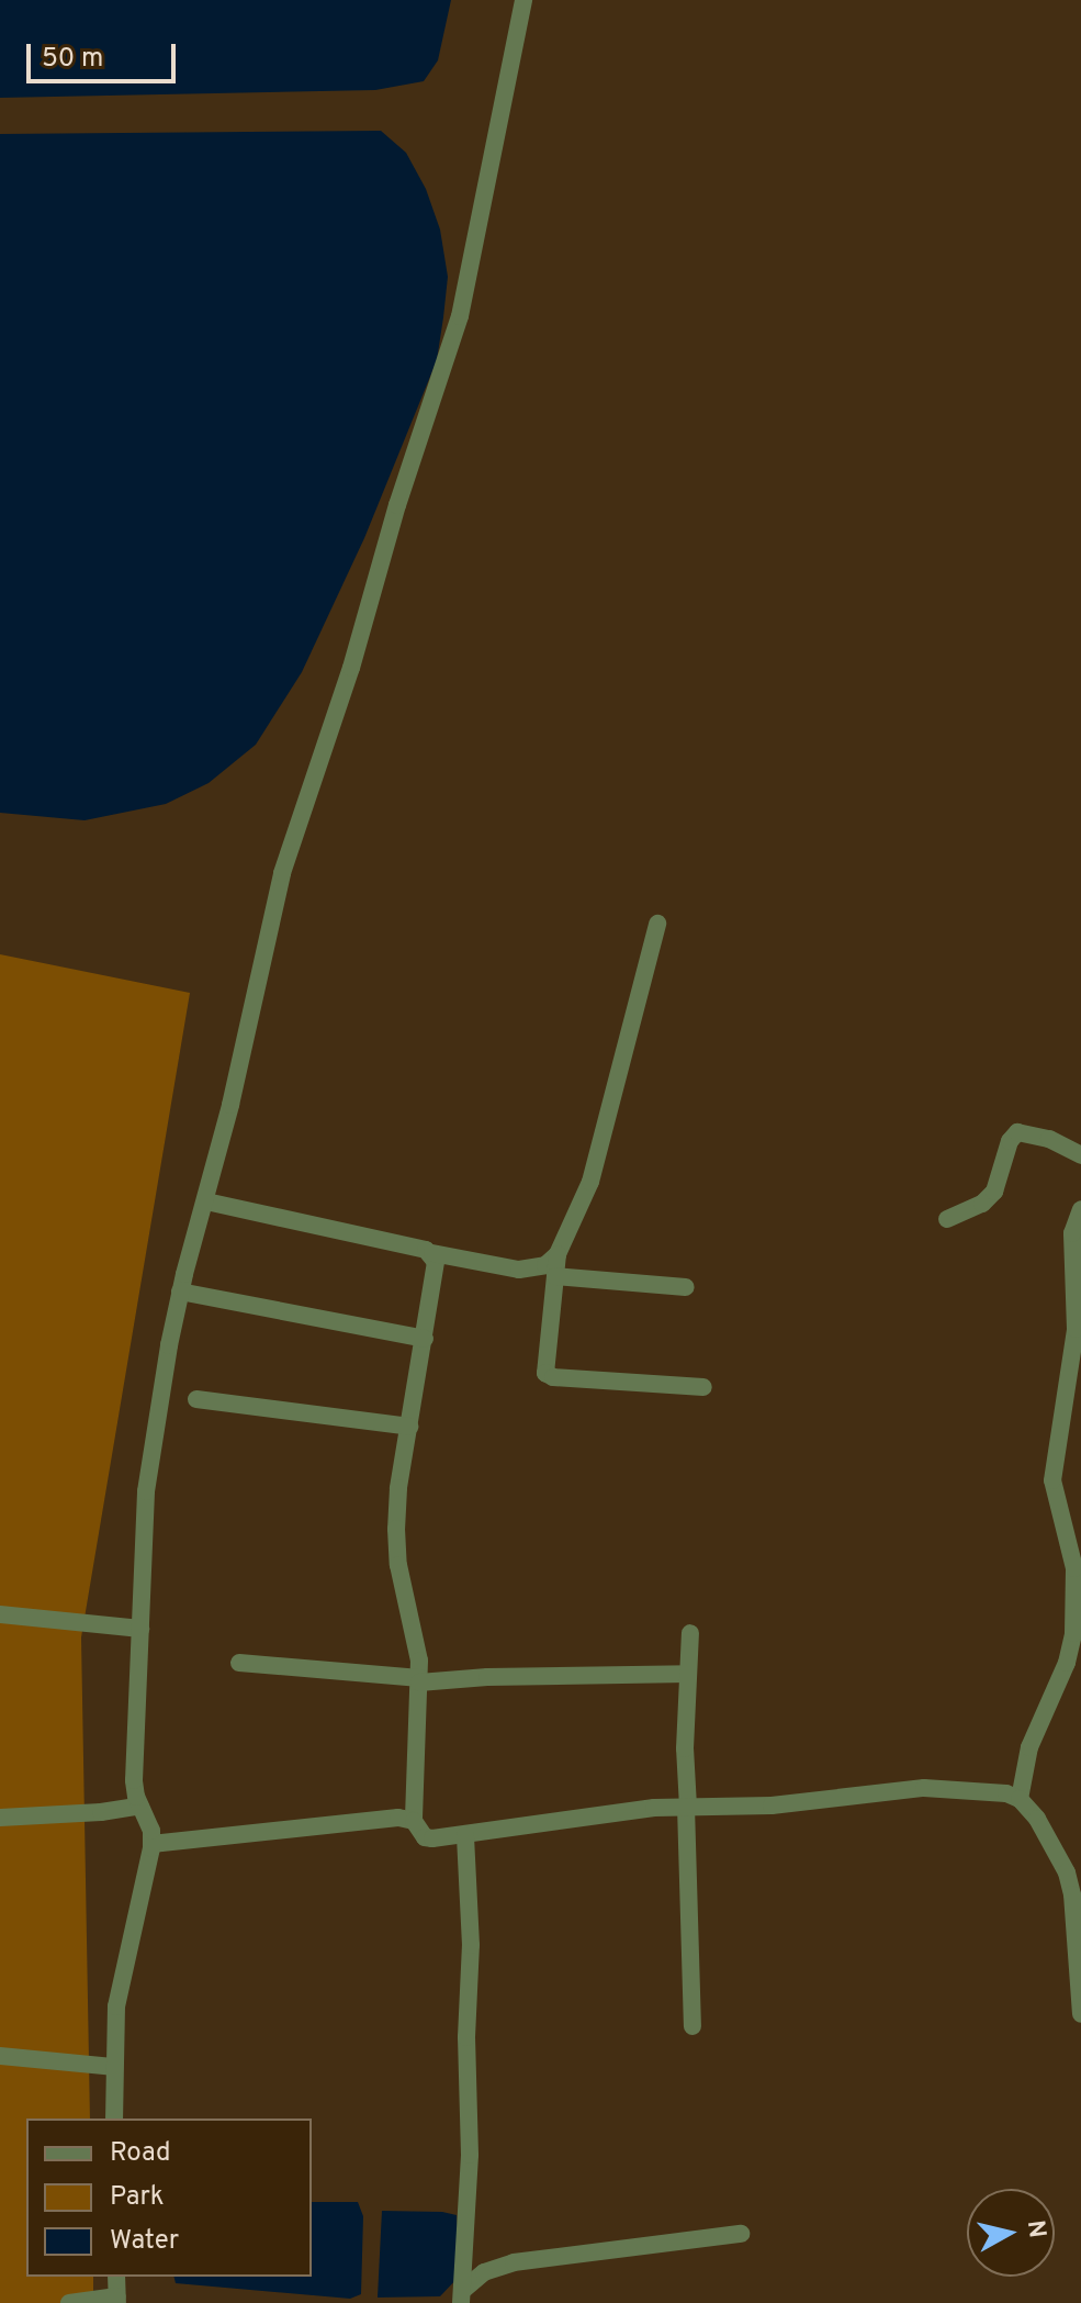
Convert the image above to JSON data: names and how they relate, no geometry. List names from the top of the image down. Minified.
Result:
{"legend":["Road","Park","Water"],"scale_bar":"50 m","north":"right"}
